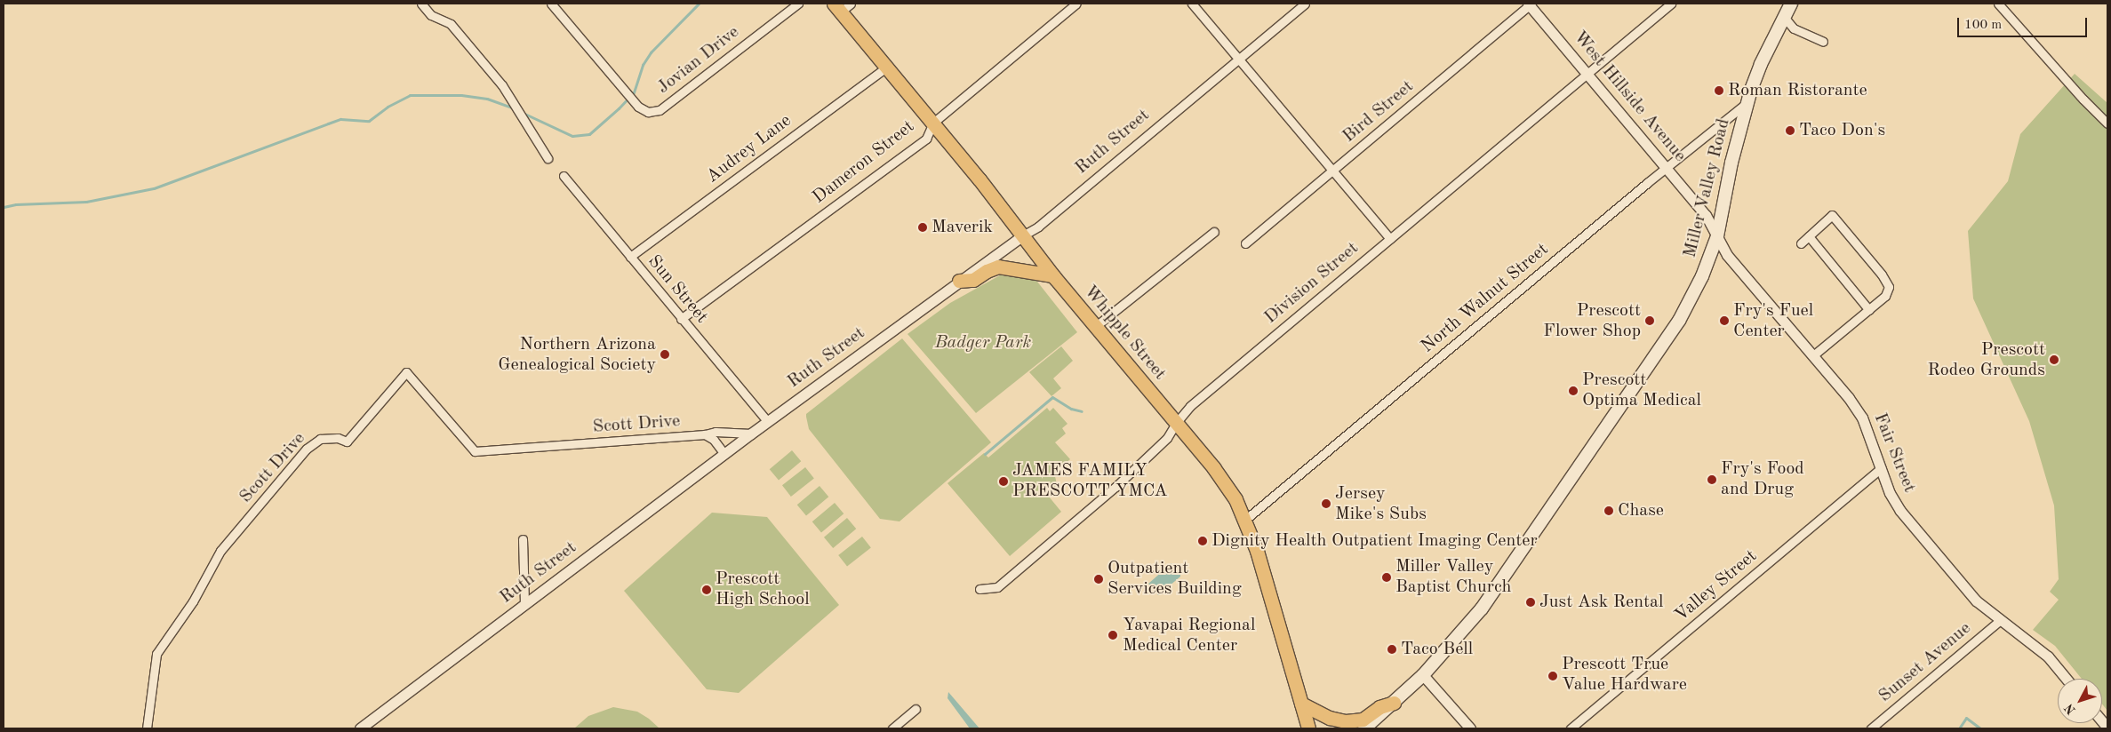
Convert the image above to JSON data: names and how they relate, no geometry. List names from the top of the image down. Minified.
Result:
{"streets":{"main road":["Miller Valley Road","Whipple Street"],"street":["Jovian Drive","West Hillside Avenue","Bird Street","Ruth Street","Audrey Lane","Dameron Street","Division Street","Sun Street","North Walnut Street","Scott Drive","Fair Street","Valley Street","Sunset Avenue"]},"crossings":[["West Hillside Avenue","Bird Street"],["West Hillside Avenue","Miller Valley Road"],["West Hillside Avenue","Division Street"],["West Hillside Avenue","North Walnut Street"],["West Hillside Avenue","Fair Street"],["Ruth Street","Sun Street"],["Ruth Street","Whipple Street"],["Ruth Street","Scott Drive"],["Audrey Lane","Sun Street"],["Audrey Lane","Whipple Street"],["Dameron Street","Sun Street"],["Dameron Street","Whipple Street"],["Miller Valley Road","North Walnut Street"],["Miller Valley Road","Fair Street"],["Division Street","Whipple Street"],["North Walnut Street","Whipple Street"],["Fair Street","Valley Street"],["Fair Street","Sunset Avenue"]],"parks":["Badger Park"],"places":["Roman Ristorante","Taco Don's","Maverik","Prescott Flower Shop","Fry's Fuel Center","Northern Arizona Genealogical Society","Prescott Rodeo Grounds","Prescott Optima Medical","Fry's Food and Drug","JAMES FAMILY PRESCOTT YMCA","Jersey Mike's Subs","Chase","Dignity Health Outpatient Imaging Center","Miller Valley Baptist Church","Outpatient Services Building","Prescott High School","Just Ask Rental","Yavapai Regional Medical Center","Taco Bell","Prescott True Value Hardware"],"scale_bar":"100 m","north":"bottom left"}
